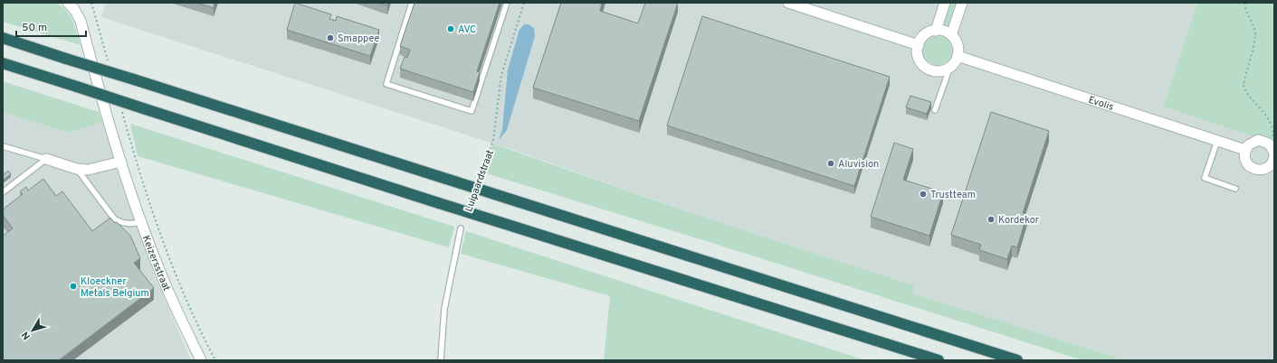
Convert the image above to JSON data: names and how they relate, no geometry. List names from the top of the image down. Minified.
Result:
{"streets":{"street":["Evolis","Keizersstraat"],"path":["Luipaardstraat"]},"places":["AVC","Smappee","Aluvision","Trustteam","Kordekor","Kloeckner Metals Belgium"],"scale_bar":"50 m","north":"bottom left"}
